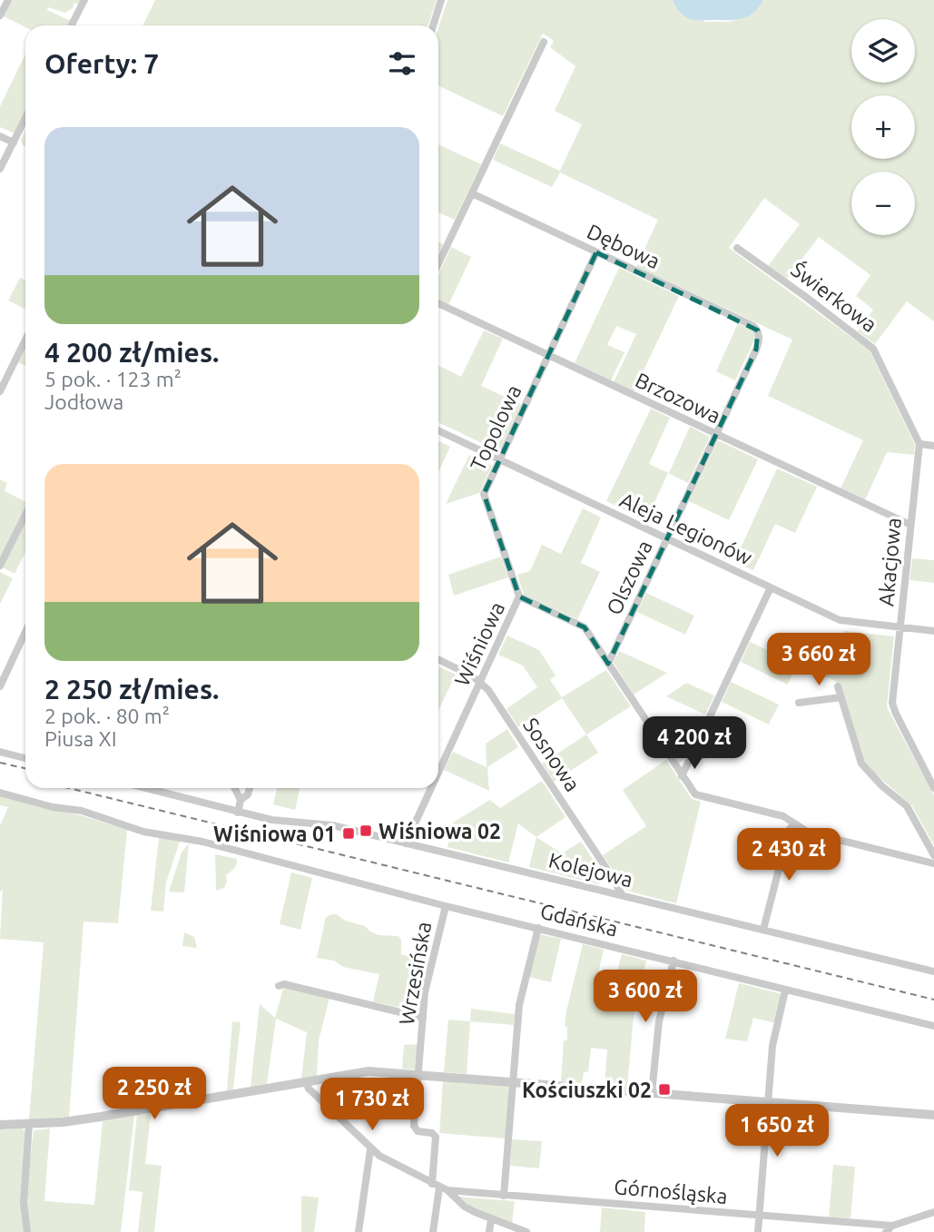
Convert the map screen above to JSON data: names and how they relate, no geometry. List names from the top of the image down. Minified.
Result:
{"streets":{"street":["Dębowa","Świerkowa","Brzozowa","Topolowa","Aleja Legionów","Akacjowa","Olszowa","Wiśniowa","Sosnowa","Kolejowa","Gdańska","Wrzesińska","Górnośląska"]},"crossings":[["Dębowa","Topolowa"],["Dębowa","Olszowa"],["Świerkowa","Akacjowa"],["Brzozowa","Topolowa"],["Brzozowa","Akacjowa"],["Brzozowa","Olszowa"],["Topolowa","Aleja Legionów"],["Topolowa","Wiśniowa"],["Aleja Legionów","Akacjowa"],["Aleja Legionów","Olszowa"],["Wiśniowa","Sosnowa"],["Wiśniowa","Kolejowa"],["Sosnowa","Kolejowa"],["Gdańska","Wrzesińska"],["Wrzesińska","Górnośląska"]],"places":{"transit":["Wiśniowa 02","Wiśniowa 01","Kościuszki 02"]},"page":{"map_buttons":["+","−"],"heading":"Oferty: 7","list":[{"name":"4 200 zł/mies.","note":"5 pok. · 123 m² · Jodłowa"},{"name":"2 250 zł/mies.","note":"2 pok. · 80 m² · Piusa XI"}],"price":["3 660 zł","4 200 zł","2 430 zł","3 600 zł","2 250 zł","1 730 zł","1 650 zł"]}}
